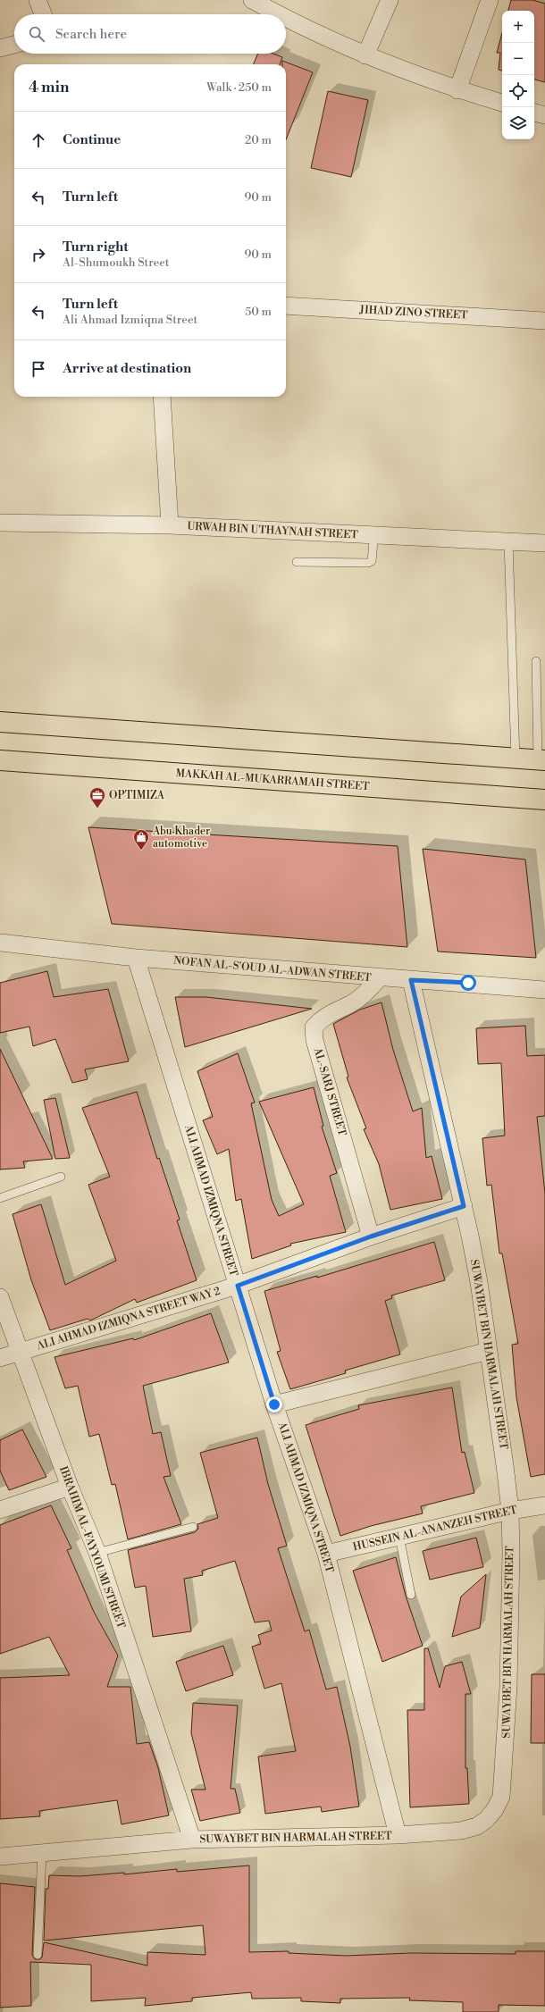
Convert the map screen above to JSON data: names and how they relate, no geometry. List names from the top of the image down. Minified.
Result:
{"streets":{"main road":["MAKKAH AL-MUKARRAMAH STREET"],"street":["JIHAD ZINO STREET","URWAH BIN UTHAYNAH STREET","NOFAN AL-S'OUD AL-ADWAN STREET","AL-SARJ STREET","ALI AHMAD IZMIQNA STREET","ALI AHMAD IZMIQNA STREET WAY 2","SUWAYBET BIN HARMALAH STREET","HUSSEIN AL-ANANZEH STREET","IBRAHIM AL-FAYYOUMI STREET"]},"crossings":[["NOFAN AL-S'OUD AL-ADWAN STREET","AL-SARJ STREET"],["NOFAN AL-S'OUD AL-ADWAN STREET","ALI AHMAD IZMIQNA STREET"],["NOFAN AL-S'OUD AL-ADWAN STREET","SUWAYBET BIN HARMALAH STREET"],["AL-SARJ STREET","ALI AHMAD IZMIQNA STREET WAY 2"],["ALI AHMAD IZMIQNA STREET","ALI AHMAD IZMIQNA STREET WAY 2"],["ALI AHMAD IZMIQNA STREET","SUWAYBET BIN HARMALAH STREET"],["ALI AHMAD IZMIQNA STREET","HUSSEIN AL-ANANZEH STREET"],["ALI AHMAD IZMIQNA STREET WAY 2","SUWAYBET BIN HARMALAH STREET"],["ALI AHMAD IZMIQNA STREET WAY 2","IBRAHIM AL-FAYYOUMI STREET"],["SUWAYBET BIN HARMALAH STREET","HUSSEIN AL-ANANZEH STREET"],["SUWAYBET BIN HARMALAH STREET","IBRAHIM AL-FAYYOUMI STREET"]],"places":{"office":["OPTIMIZA"],"shop":["Abu Khader automotive"]},"page":{"map_buttons":["+","−"],"search":"Search here","heading":["4 min","Walk · 250 m"],"list":[["Continue","20 m"],["Turn left","90 m"],["Turn right","Al-Shumoukh Street","90 m"],["Turn left","Ali Ahmad Izmiqna Street","50 m"],"Arrive at destination"]}}
